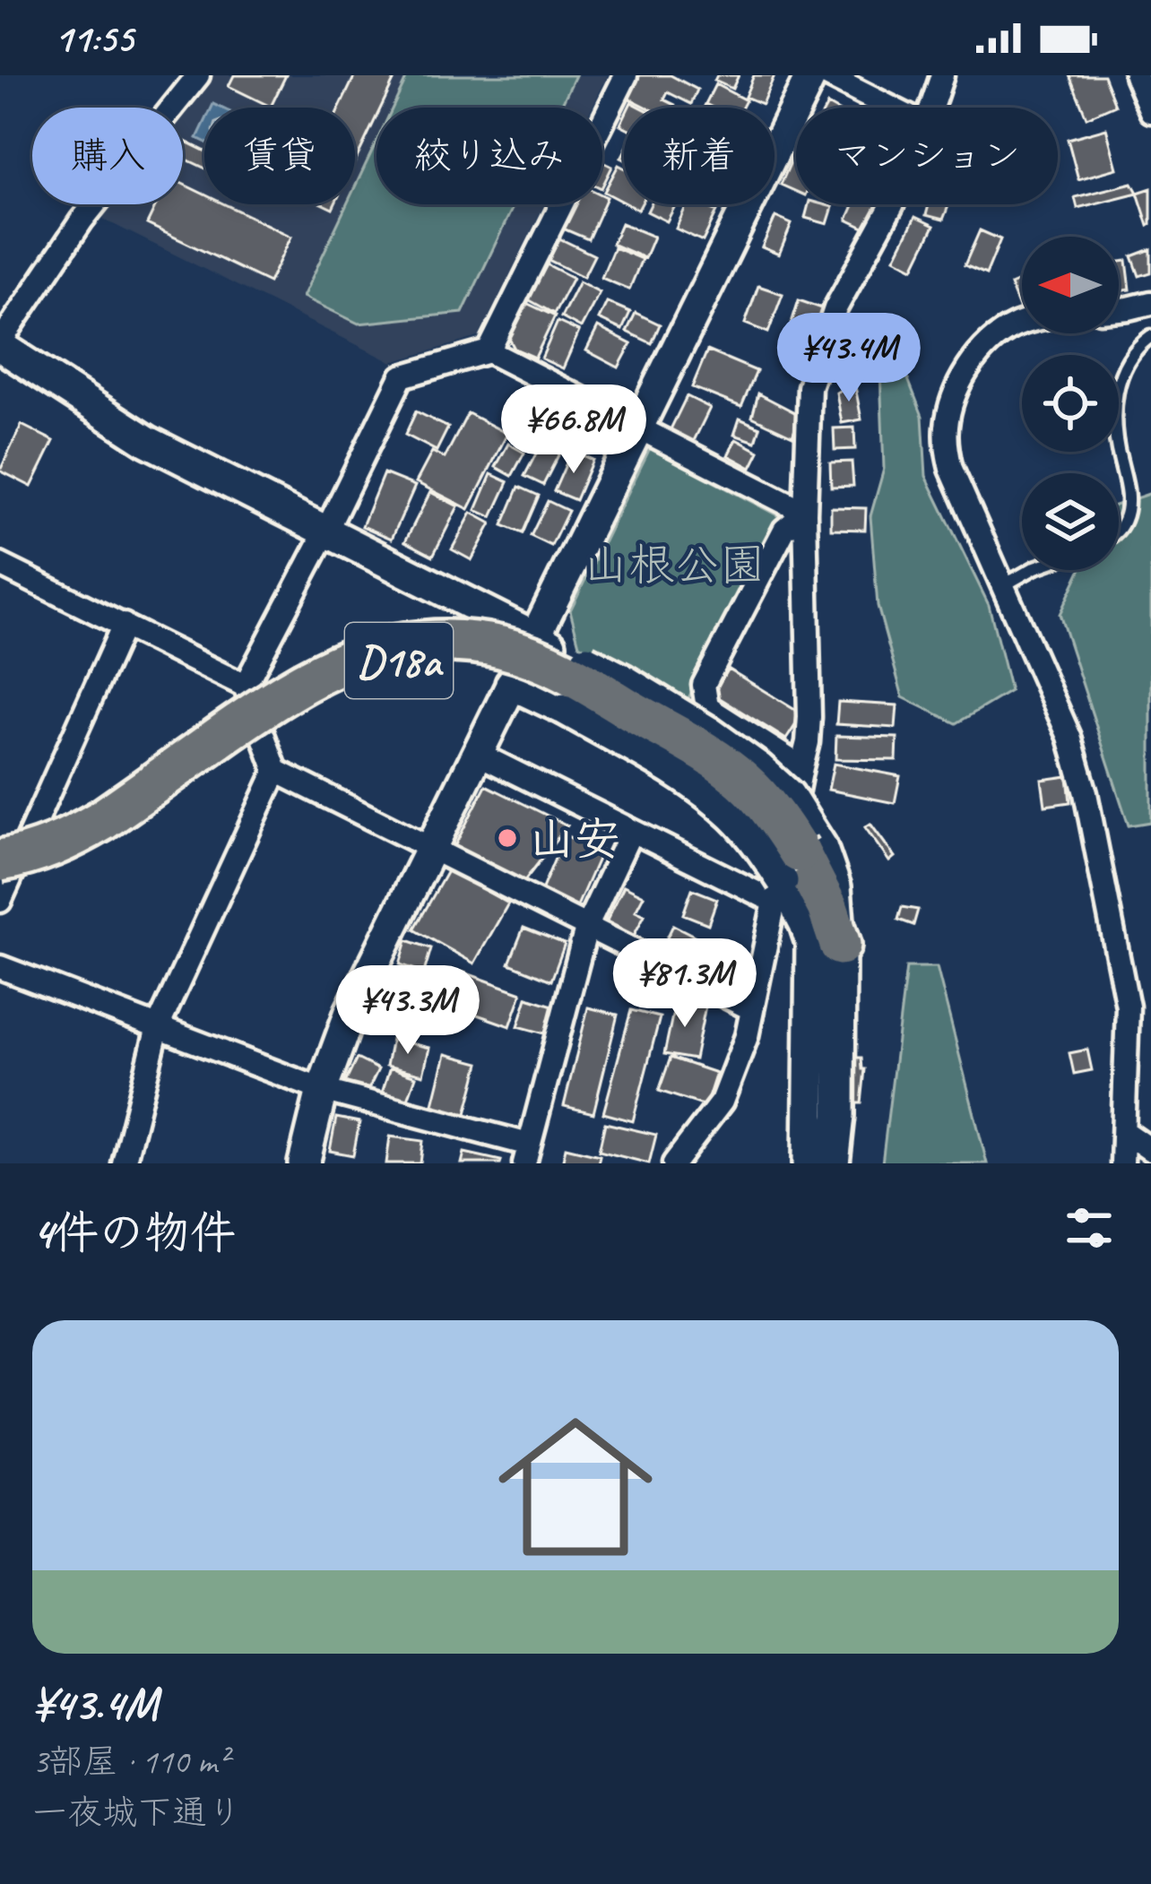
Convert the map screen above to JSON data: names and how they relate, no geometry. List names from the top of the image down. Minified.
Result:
{"streets":{"highway":["D18a"]},"parks":["山根公園"],"places":["山安"],"north":"left","page":{"status":"11:55","chip":["購入","賃貸","絞り込み","新着","マンション"],"price":["¥43.4M","¥66.8M","¥81.3M","¥43.3M"],"heading":"4件の物件","list":[{"name":"¥43.4M","note":"3部屋 · 110 m² · 一夜城下通り"}]}}
